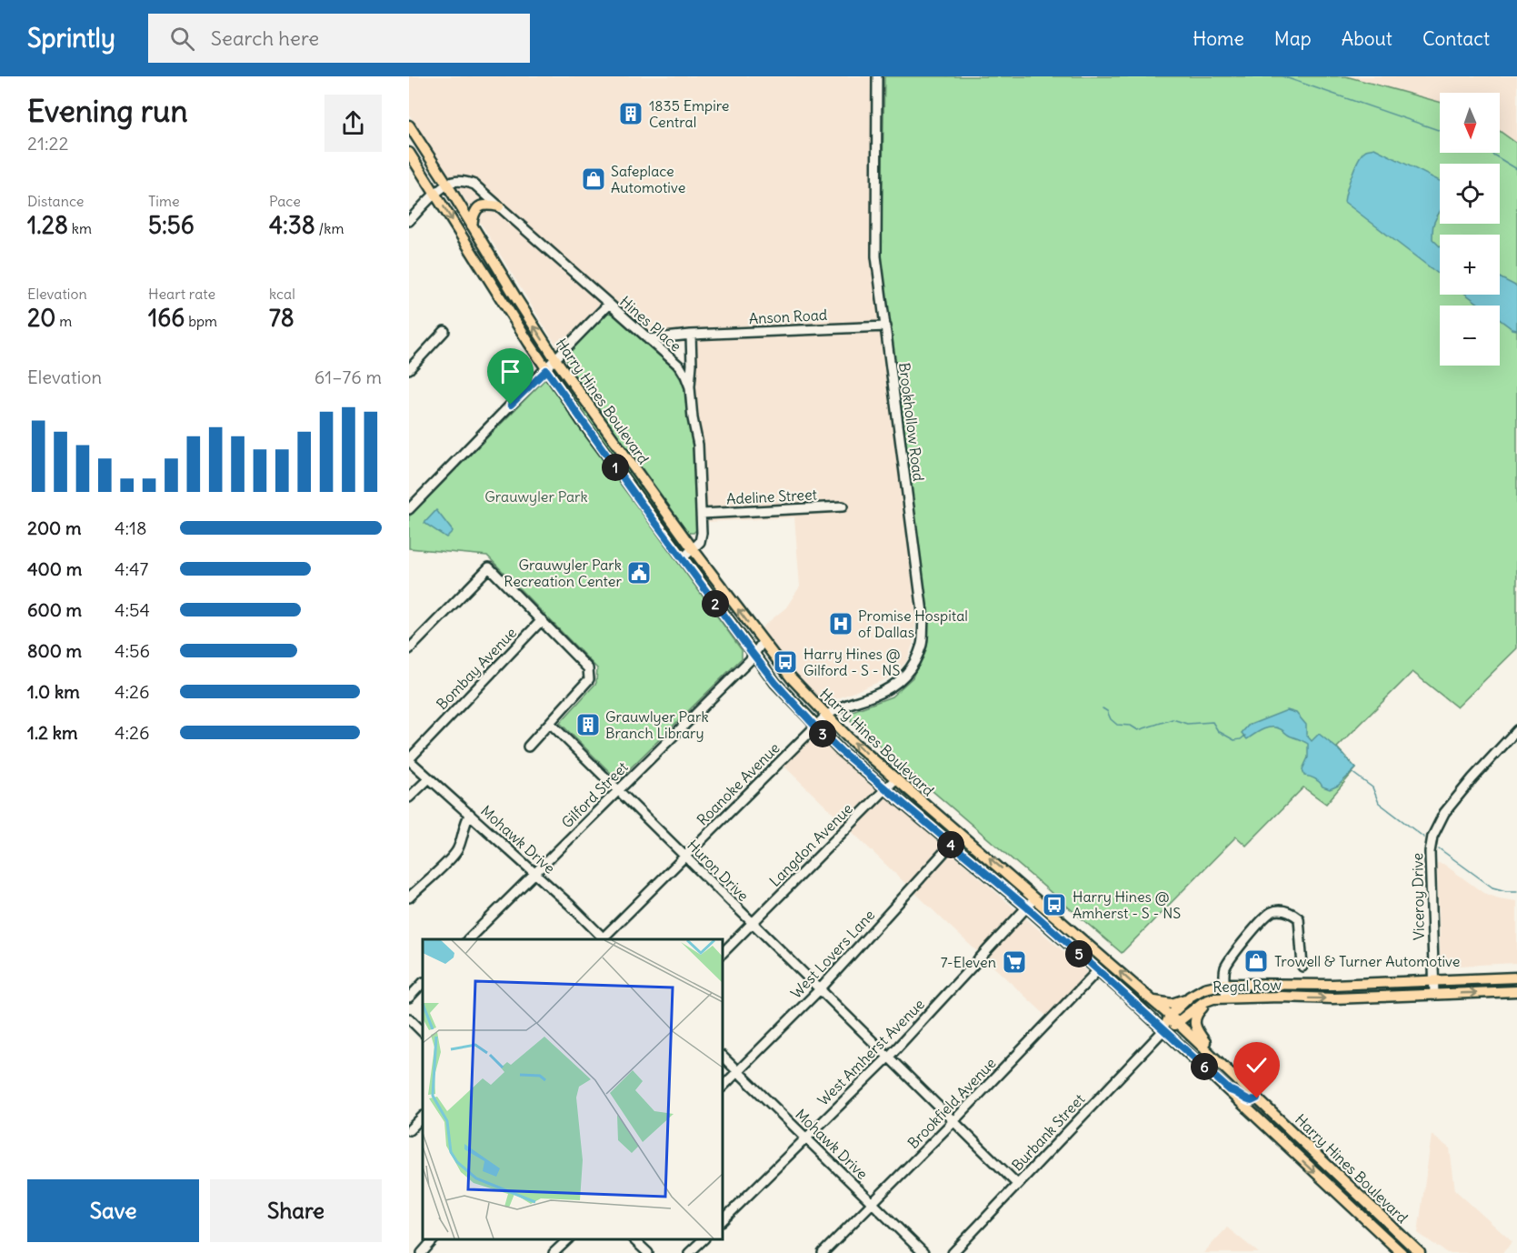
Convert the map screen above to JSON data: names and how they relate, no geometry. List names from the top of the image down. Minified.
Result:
{"streets":{"main road":["Harry Hines Boulevard","Regal Row"],"street":["Anson Road","Hines Place","Brookhollow Road","Adeline Street","Bombay Avenue","Roanoke Avenue","Gilford Street","Mohawk Drive","Langdon Avenue","Huron Drive","Viceroy Drive","West Lovers Lane","West Amherst Avenue","Brookfield Avenue","Burbank Street"]},"crossings":[["Anson Road","Hines Place"],["Anson Road","Brookhollow Road"],["Hines Place","Harry Hines Boulevard"],["Hines Place","Adeline Street"],["Harry Hines Boulevard","Brookhollow Road"],["Harry Hines Boulevard","Roanoke Avenue"],["Harry Hines Boulevard","Gilford Street"],["Harry Hines Boulevard","Langdon Avenue"],["Harry Hines Boulevard","West Lovers Lane"],["Harry Hines Boulevard","Regal Row"],["Harry Hines Boulevard","West Amherst Avenue"],["Harry Hines Boulevard","Brookfield Avenue"],["Harry Hines Boulevard","Burbank Street"],["Brookhollow Road","Roanoke Avenue"],["Bombay Avenue","Mohawk Drive"],["Roanoke Avenue","Huron Drive"],["Gilford Street","Mohawk Drive"],["Gilford Street","Huron Drive"],["Mohawk Drive","West Lovers Lane"],["Mohawk Drive","West Amherst Avenue"],["Mohawk Drive","Brookfield Avenue"],["Langdon Avenue","Huron Drive"],["Huron Drive","West Lovers Lane"],["Huron Drive","West Amherst Avenue"],["Huron Drive","Brookfield Avenue"],["Huron Drive","Burbank Street"],["Viceroy Drive","Regal Row"],["Regal Row","Burbank Street"]],"parks":["Grauwyler Park"],"places":{"building":["1835 Empire Central","Grauwlyer Park Branch Library"],"shop":["Safeplace Automotive","Trowell & Turner Automotive"],"public building":["Grauwyler Park Recreation Center"],"hospital":["Promise Hospital of Dallas"],"bus stop":["Harry Hines @ Gilford - S - NS","Harry Hines @ Amherst - S - NS"],"supermarket":["7-Eleven"]},"north":"bottom","page":{"header":"Sprintly","search":"Search here","nav":["Home","Map","About","Contact"],"heading":["Evening run","21:22"],"map_buttons":["+","−"],"stats":[["Distance","1.28 km"],["Time","5:56"],["Pace","4:38 /km"],["Elevation","20 m"],["Heart rate","166 bpm"],["kcal","78"]],"chart":["Elevation","61–76 m"],"pins":["1","2","3","4","5","6"],"list":[{"name":"200 m","note":"4:18"},{"name":"400 m","note":"4:47"},{"name":"600 m","note":"4:54"},{"name":"800 m","note":"4:56"},{"name":"1.0 km","note":"4:26"},{"name":"1.2 km","note":"4:26"}],"buttons":["Save","Share"]}}
